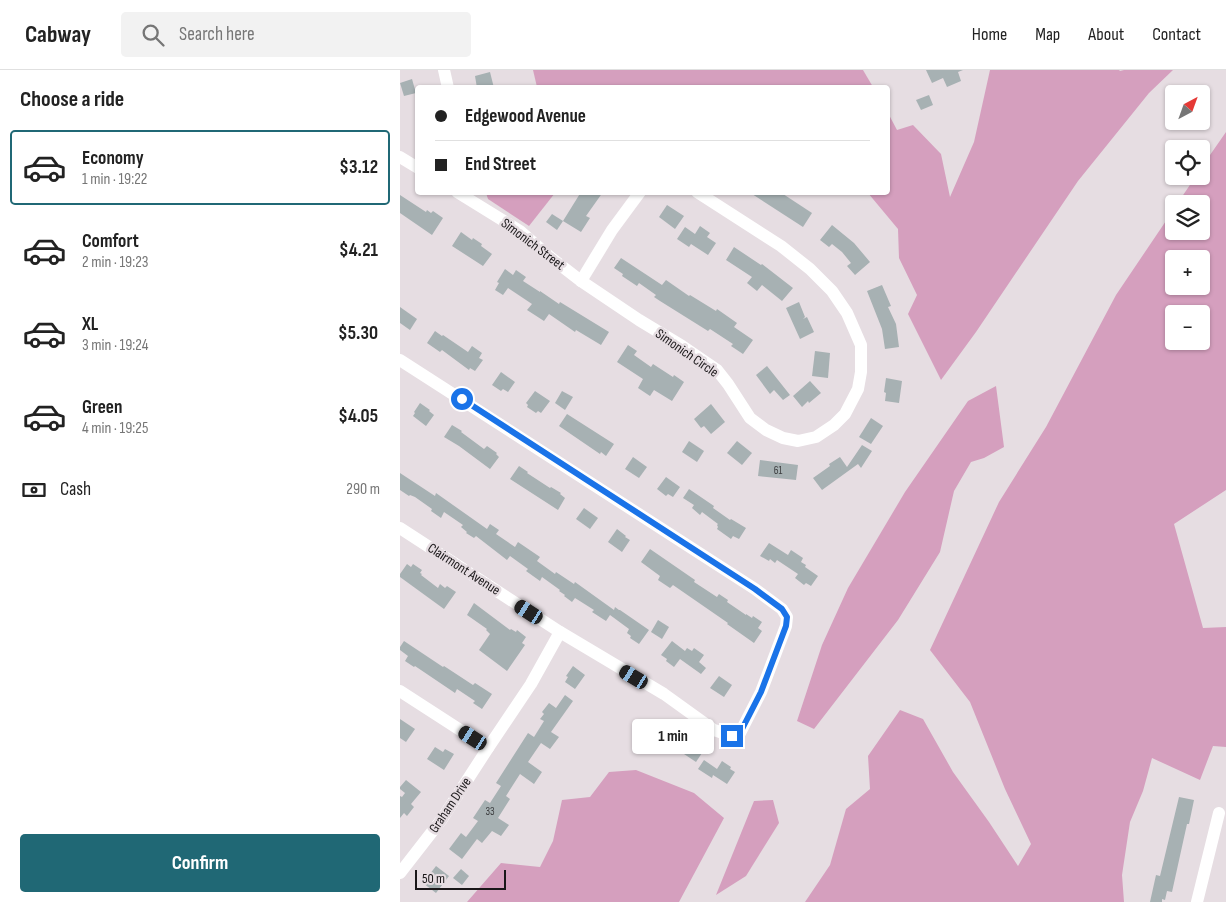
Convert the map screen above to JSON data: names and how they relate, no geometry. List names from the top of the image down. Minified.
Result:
{"streets":{"street":["Simonich Street","Simonich Circle","Clairmont Avenue","Graham Drive"]},"crossings":[["Simonich Street","Simonich Circle"],["Clairmont Avenue","Graham Drive"]],"house_numbers":["61","33"],"scale_bar":"50 m","north":"top right","page":{"header":"Cabway","search":"Search here","nav":["Home","Map","About","Contact"],"heading":"Choose a ride","map_buttons":["+","−"],"banner":["Edgewood Avenue","End Street"],"list":[{"name":"Economy","note":"1 min · 19:22","value":"$3.12"},{"name":"Comfort","note":"2 min · 19:23","value":"$4.21"},{"name":"XL","note":"3 min · 19:24","value":"$5.30"},{"name":"Green","note":"4 min · 19:25","value":"$4.05"}],"pay":["Cash","290 m"],"bubble":"1 min","buttons":"Confirm","scale":"50 m"}}
